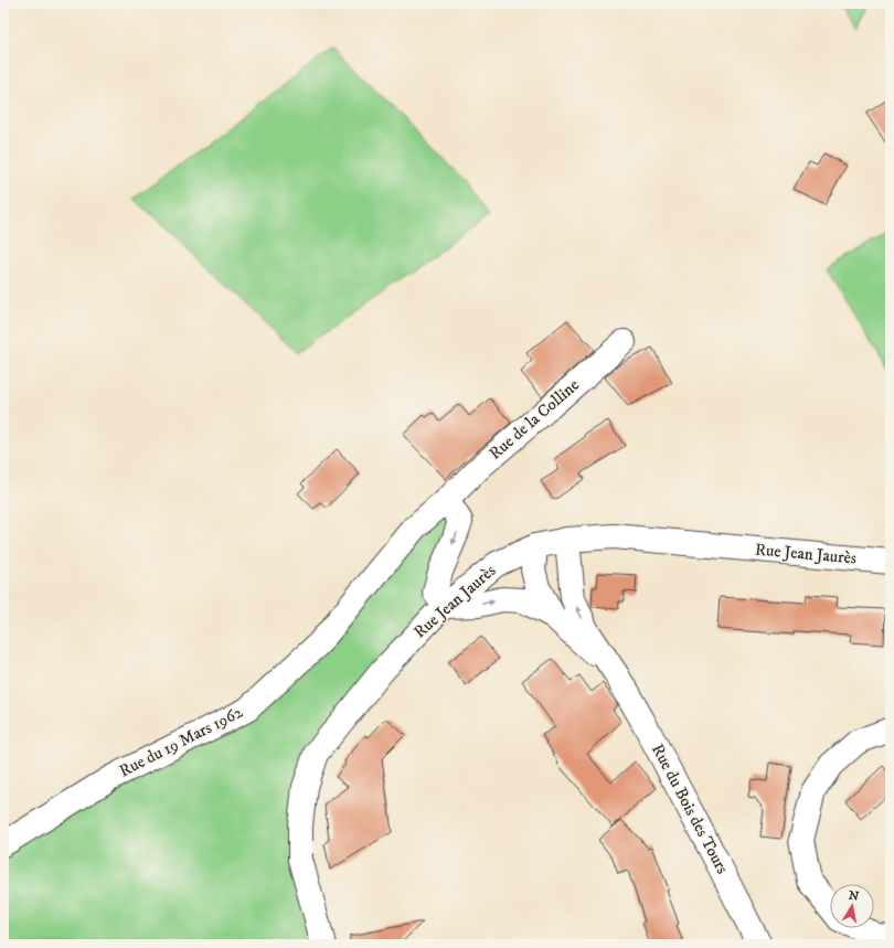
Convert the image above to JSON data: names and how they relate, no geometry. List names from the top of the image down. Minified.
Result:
{"streets":{"street":["Rue de la Colline","Rue Jean Jaurès","Rue du 19 Mars 1962","Rue du Bois des Tours"]},"crossings":[["Rue de la Colline","Rue du 19 Mars 1962"]],"north":"top"}
